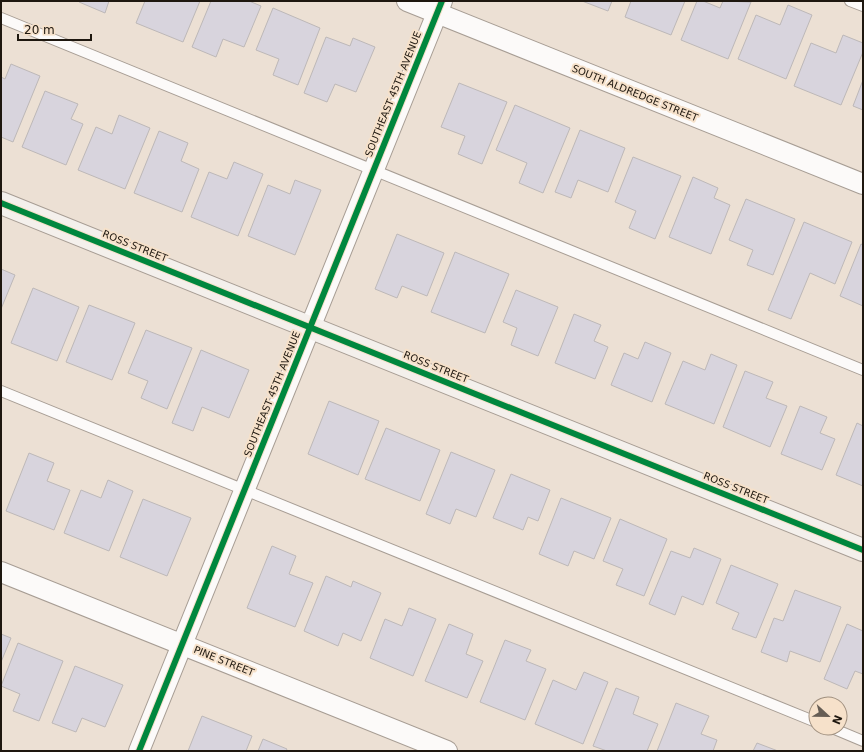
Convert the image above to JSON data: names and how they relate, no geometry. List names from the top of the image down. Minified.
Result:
{"streets":{"street":["SOUTH ALDREDGE STREET","SOUTHEAST 45TH AVENUE","ROSS STREET","PINE STREET"]},"crossings":[["SOUTH ALDREDGE STREET","SOUTHEAST 45TH AVENUE"],["SOUTHEAST 45TH AVENUE","ROSS STREET"],["SOUTHEAST 45TH AVENUE","PINE STREET"]],"scale_bar":"20 m","north":"right"}
